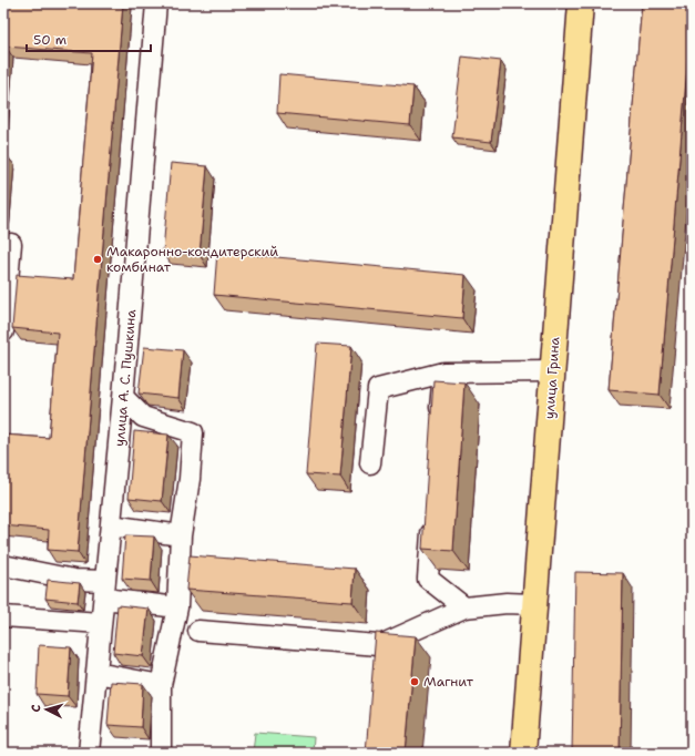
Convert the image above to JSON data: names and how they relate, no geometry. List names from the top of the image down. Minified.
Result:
{"streets":{"highway":["улица Грина"],"street":["улица А. С. Пушкина"]},"places":["Макаронно-кондитерский комбинат","Магнит"],"scale_bar":"50 m","north":"left"}
